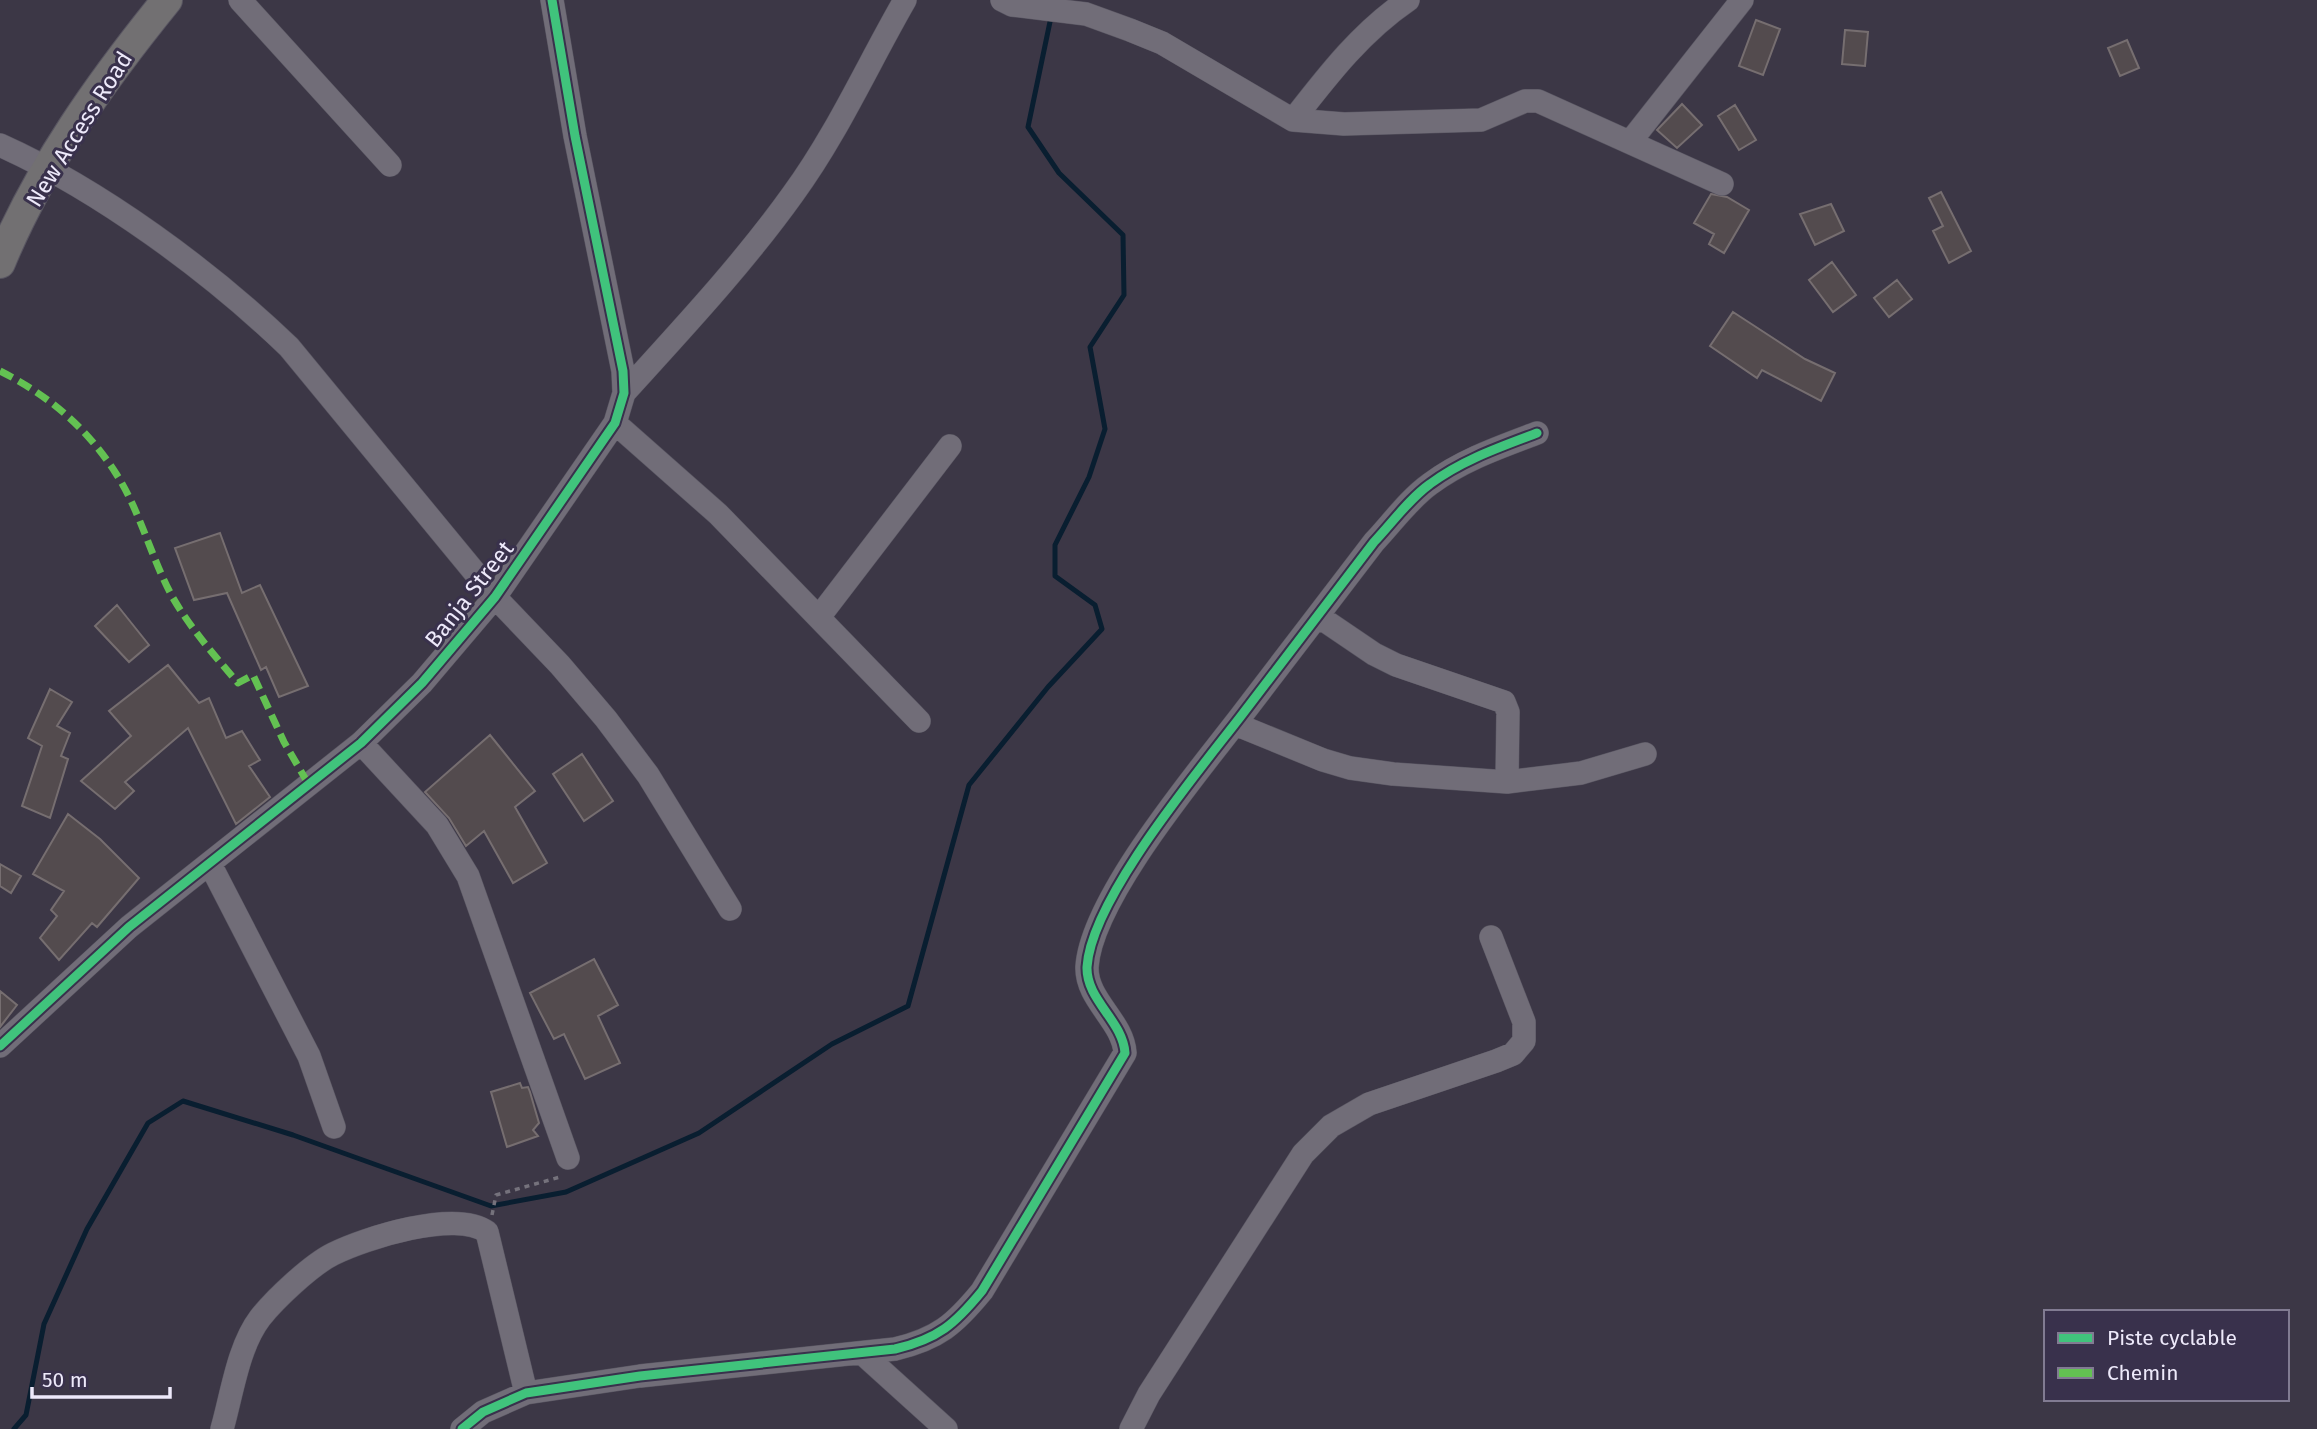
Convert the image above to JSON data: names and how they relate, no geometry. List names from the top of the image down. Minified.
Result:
{"streets":{"main road":["New Access Road"],"street":["Banja Street"]},"legend":["Piste cyclable","Chemin"],"scale_bar":"50 m"}
